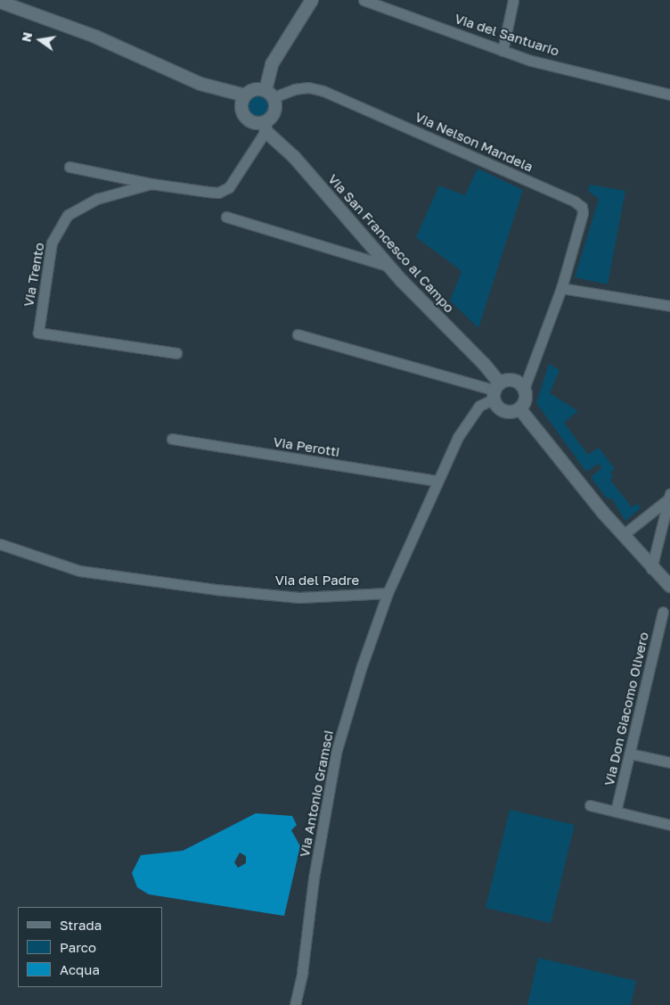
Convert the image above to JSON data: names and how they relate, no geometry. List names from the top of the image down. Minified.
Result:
{"streets":{"street":["Via del Santuario","Via Nelson Mandela","Via San Francesco al Campo","Via Trento","Via Perotti","Via del Padre","Via Don Giacomo Olivero","Via Antonio Gramsci"]},"crossings":[["Via Nelson Mandela","Via San Francesco al Campo"],["Via Nelson Mandela","Via Trento"],["Via San Francesco al Campo","Via Trento"],["Via del Padre","Via Antonio Gramsci"]],"legend":["Strada","Parco","Acqua"],"north":"left"}
